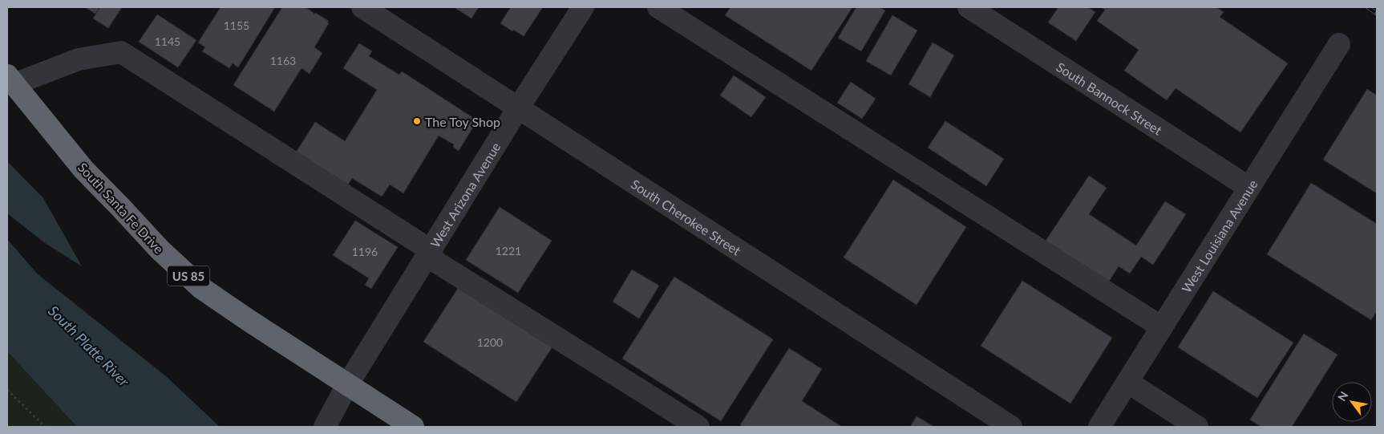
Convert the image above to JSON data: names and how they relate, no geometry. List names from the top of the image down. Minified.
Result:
{"streets":{"highway":["South Santa Fe Drive","US 85"],"street":["South Bannock Street","West Arizona Avenue","South Cherokee Street","West Louisiana Avenue"]},"crossings":[["South Bannock Street","West Louisiana Avenue"],["West Arizona Avenue","South Santa Fe Drive"],["West Arizona Avenue","South Cherokee Street"]],"water":["South Platte River"],"places":["The Toy Shop"],"house_numbers":["1155","1145","1163","1221","1196","1200"],"north":"top left"}
